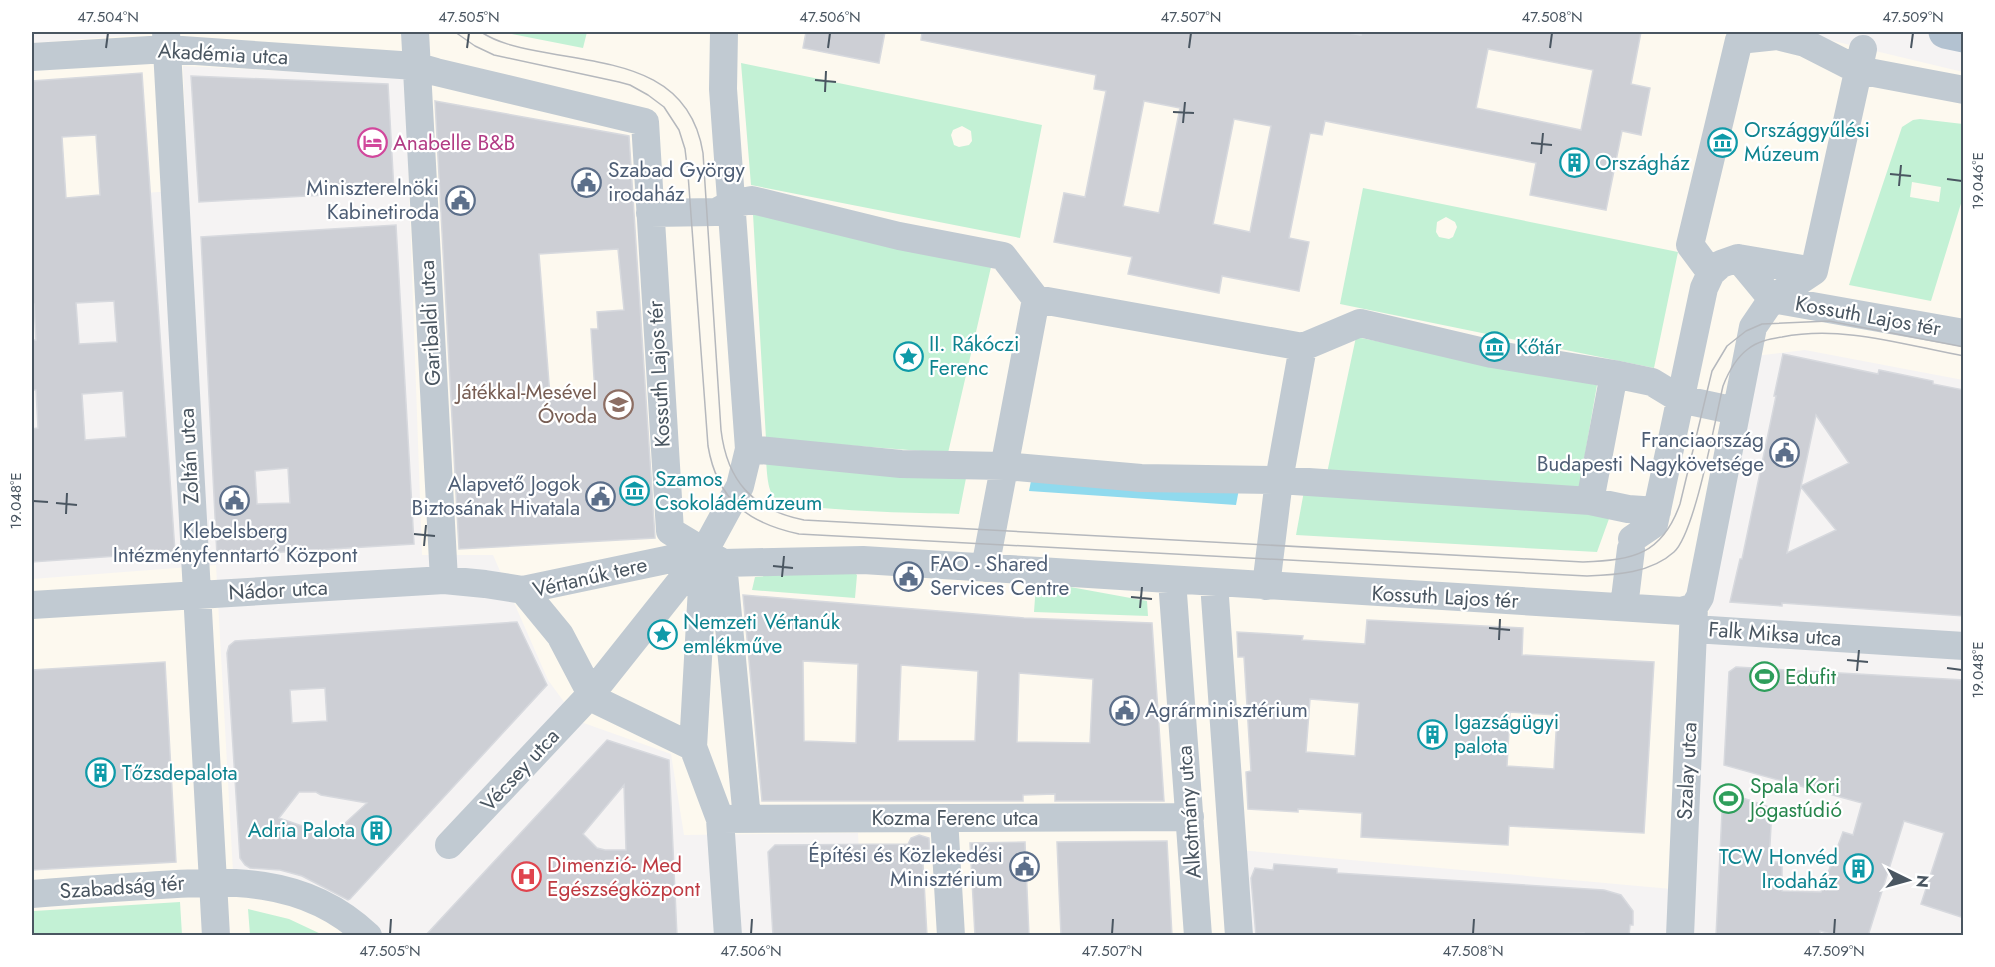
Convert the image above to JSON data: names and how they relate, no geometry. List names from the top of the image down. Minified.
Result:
{"streets":{"street":["Akadémia utca","Kossuth Lajos tér","Garibaldi utca","Zoltán utca","Vértanúk tere","Nádor utca","Falk Miksa utca","Vécsey utca","Szalay utca","Alkotmány utca","Kozma Ferenc utca","Szabadság tér"]},"crossings":[["Akadémia utca","Kossuth Lajos tér"],["Akadémia utca","Garibaldi utca"],["Akadémia utca","Zoltán utca"],["Kossuth Lajos tér","Garibaldi utca"],["Kossuth Lajos tér","Vértanúk tere"],["Kossuth Lajos tér","Falk Miksa utca"],["Kossuth Lajos tér","Szalay utca"],["Kossuth Lajos tér","Alkotmány utca"],["Garibaldi utca","Nádor utca"],["Zoltán utca","Nádor utca"],["Zoltán utca","Szabadság tér"],["Vértanúk tere","Nádor utca"],["Vértanúk tere","Vécsey utca"],["Falk Miksa utca","Szalay utca"],["Alkotmány utca","Kozma Ferenc utca"]],"places":{"museum":["Országgyűlési Múzeum","Kőtár","Szamos Csokoládémúzeum"],"hotel":["Anabelle B&B"],"building":["Országház","Igazságügyi palota","Tőzsdepalota","Adria Palota","TCW Honvéd Irodaház"],"public building":["Szabad György irodaház","Miniszterelnöki Kabinetiroda","Franciaország Budapesti Nagykövetsége","Alapvető Jogok Biztosának Hivatala","Klebelsberg Intézményfenntartó Központ","FAO - Shared Services Centre","Agrárminisztérium","Építési és Közlekedési Minisztérium"],"place":["II. Rákóczi Ferenc","Nemzeti Vértanúk emlékműve"],"school or university":["Játékkal-Mesével Óvoda"],"sports":["Edufit","Spala Kori Jógastúdió"],"hospital":["Dimenzió- Med Egészségközpont"]},"north":"right","coordinates":["47.504°N","47.505°N","47.506°N","47.507°N","47.508°N","47.509°N","19.046°E","19.048°E"]}
